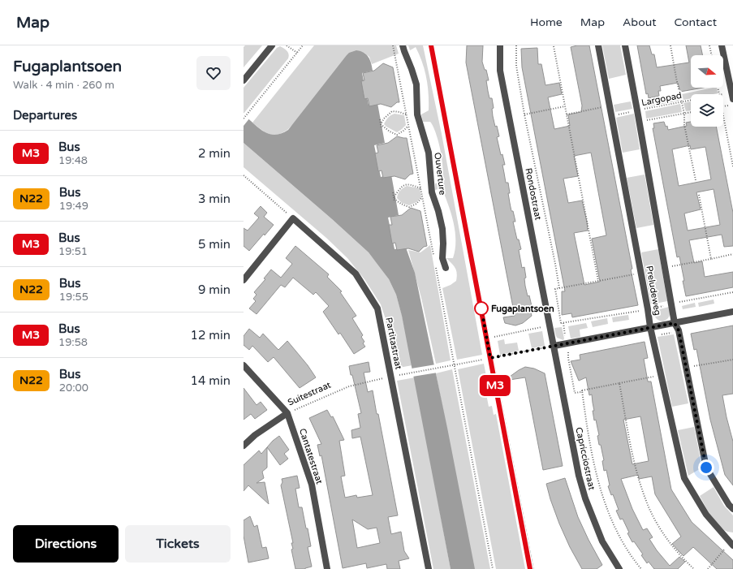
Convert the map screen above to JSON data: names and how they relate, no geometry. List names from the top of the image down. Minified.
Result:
{"streets":{"street":["Ouverture","Rondostraat","Preludeweg","Partitastraat","Suitestraat","Cantatestraat","Capricciostraat"],"path":["Largopad"]},"crossings":[["Largopad","Preludeweg"],["Rondostraat","Capricciostraat"],["Partitastraat","Suitestraat"],["Suitestraat","Cantatestraat"]],"places":["Fugaplantsoen"],"lines":["bus line M3"],"north":"right","page":{"header":"Map","nav":["Home","Map","About","Contact"],"heading":[["Fugaplantsoen","Walk · 4 min · 260 m"],"Departures"],"on_map":"M3","list":[{"mark":"M3","name":"Bus","note":"19:48","value":"2 min"},{"mark":"N22","name":"Bus","note":"19:49","value":"3 min"},{"mark":"M3","name":"Bus","note":"19:51","value":"5 min"},{"mark":"N22","name":"Bus","note":"19:55","value":"9 min"},{"mark":"M3","name":"Bus","note":"19:58","value":"12 min"},{"mark":"N22","name":"Bus","note":"20:00","value":"14 min"}],"buttons":["Directions","Tickets"]}}
